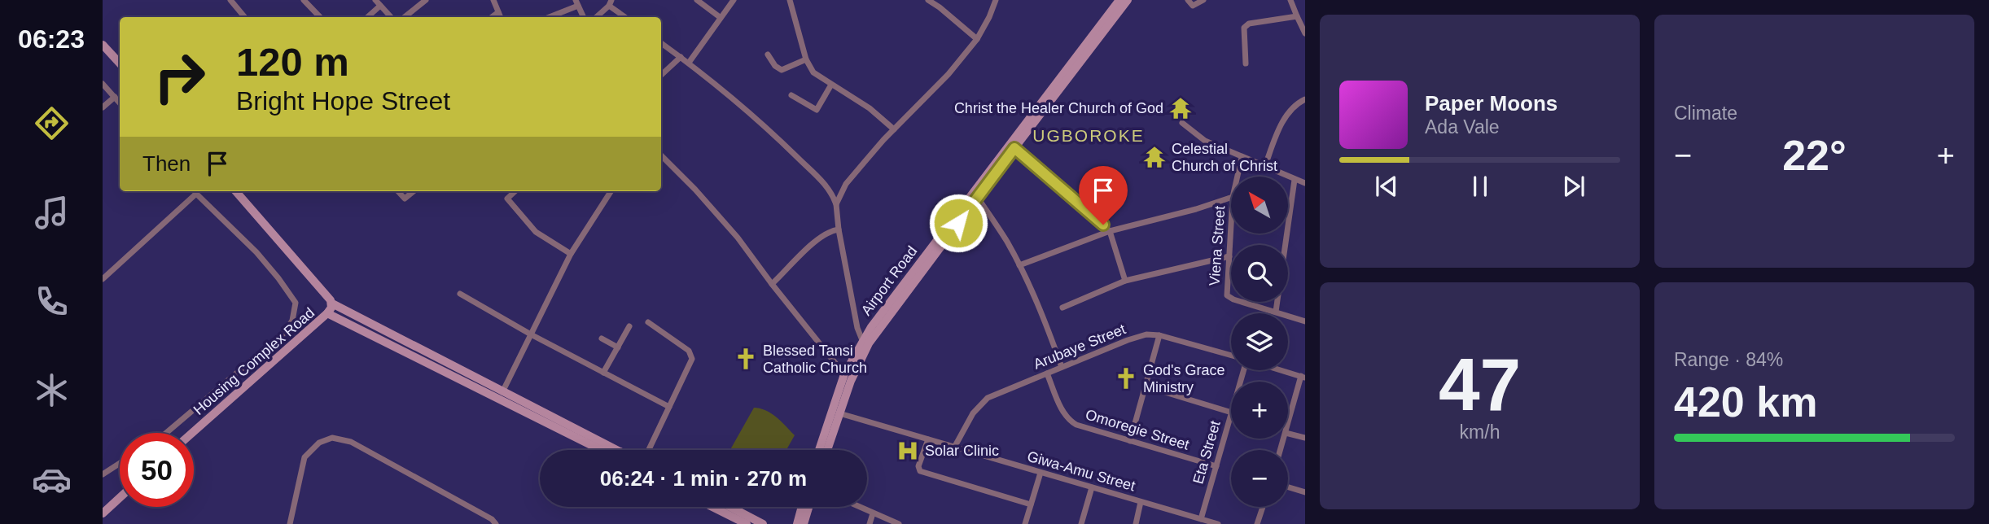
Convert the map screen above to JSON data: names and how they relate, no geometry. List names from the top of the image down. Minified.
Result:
{"streets":{"street":["Viena Street","Airport Road","Arubaye Street","Housing Complex Road","Omoregie Street","Eta Street","Giwa-Amu Street"]},"crossings":[["Airport Road","Giwa-Amu Street"],["Arubaye Street","Omoregie Street"],["Arubaye Street","Giwa-Amu Street"],["Omoregie Street","Eta Street"],["Eta Street","Giwa-Amu Street"]],"districts":["UGBOROKE"],"places":{"temple":["Christ the Healer Church of God","Celestial Church of Christ"],"church":["Blessed Tansi Catholic Church","God's Grace Ministry"],"hospital":["Solar Clinic"]},"north":"top left","page":{"tabs":"06:23","tile":["Climate",["47","km/h"],["Range · 84%","420 km"]],"turn":["120 m","Bright Hope Street"],"song":["Paper Moons","Ada Vale"],"heat":["−","22°","+"],"then":"Then","map_buttons":["+","−"],"limit":"50","trip":"06:24 · 1 min · 270 m"}}
